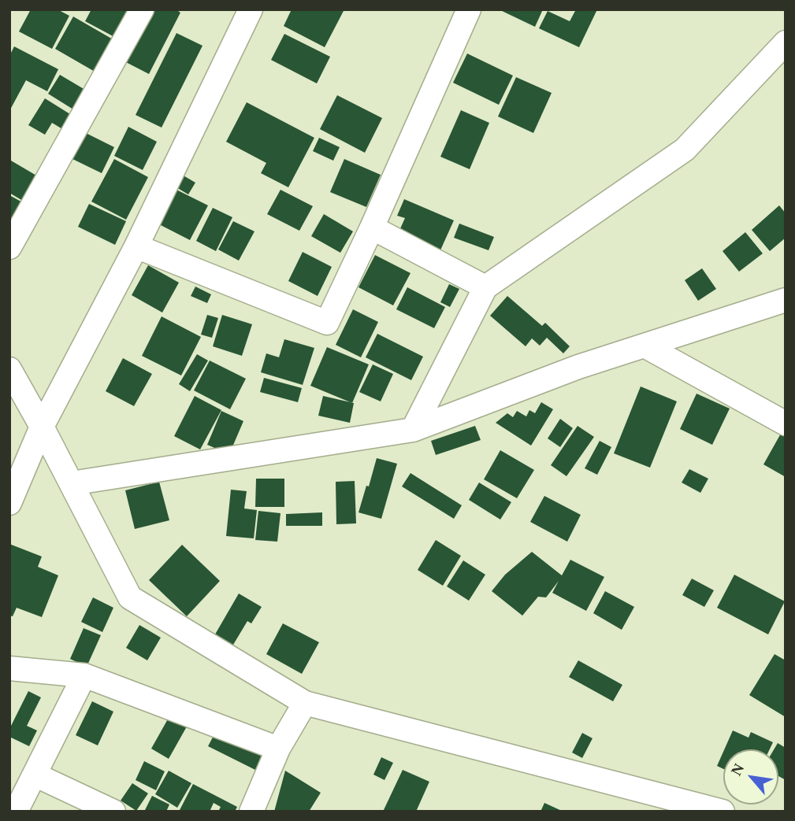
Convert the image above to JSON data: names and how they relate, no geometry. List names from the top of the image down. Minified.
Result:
{"north":"top left"}
